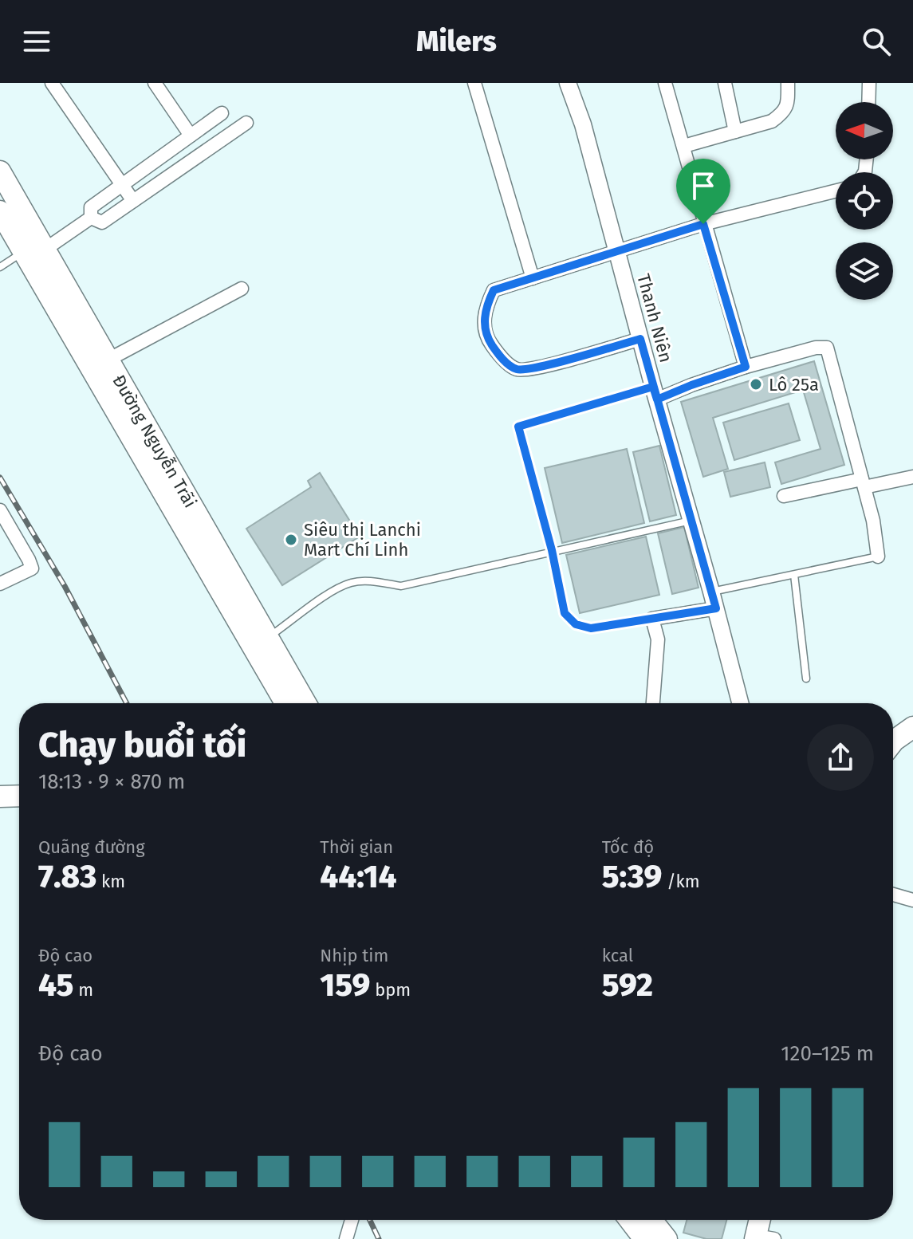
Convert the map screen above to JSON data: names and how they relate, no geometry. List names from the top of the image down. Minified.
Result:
{"streets":{"highway":["Đường Nguyễn Trãi"],"street":["Thanh Niên"]},"places":["Lô 25a","Siêu thị Lanchi Mart Chí Linh"],"north":"left","page":{"header":"Milers","heading":["Chạy buổi tối","18:13 · 9 × 870 m"],"stats":[["Quãng đường","7.83 km"],["Thời gian","44:14"],["Tốc độ","5:39 /km"],["Độ cao","45 m"],["Nhịp tim","159 bpm"],["kcal","592"]],"chart":["Độ cao","120–125 m"]}}
